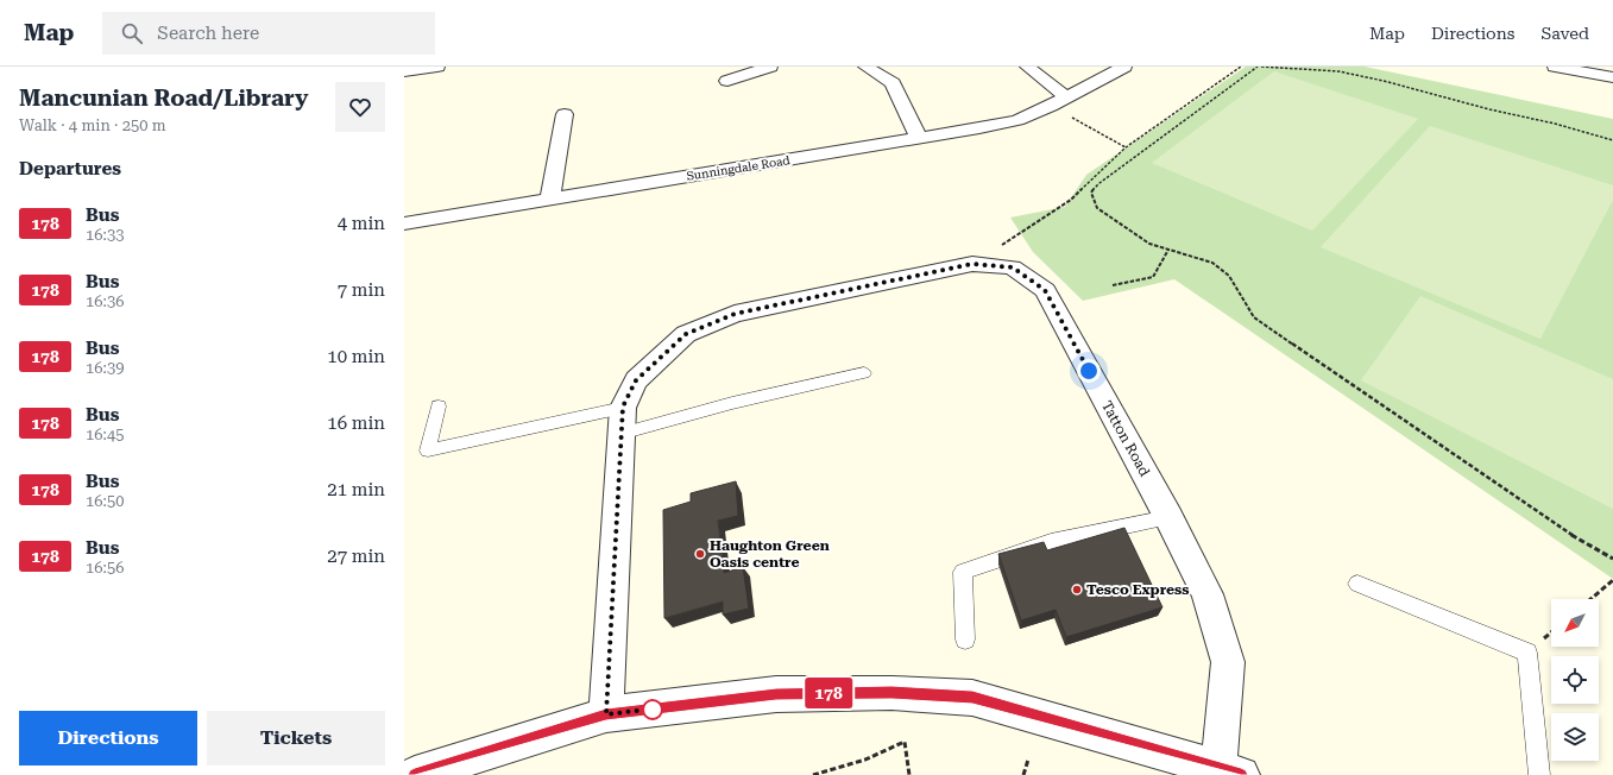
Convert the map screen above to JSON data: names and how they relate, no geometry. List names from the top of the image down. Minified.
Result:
{"streets":{"street":["Sunningdale Road","Tatton Road"]},"places":["Haughton Green Oasis centre","Tesco Express"],"lines":["bus line 178"],"north":"bottom left","page":{"header":"Map","search":"Search here","nav":["Map","Directions","Saved"],"heading":[["Mancunian Road/Library","Walk · 4 min · 250 m"],"Departures"],"on_map":"178","list":[{"mark":"178","name":"Bus","note":"16:33","value":"4 min"},{"mark":"178","name":"Bus","note":"16:36","value":"7 min"},{"mark":"178","name":"Bus","note":"16:39","value":"10 min"},{"mark":"178","name":"Bus","note":"16:45","value":"16 min"},{"mark":"178","name":"Bus","note":"16:50","value":"21 min"},{"mark":"178","name":"Bus","note":"16:56","value":"27 min"}],"buttons":["Directions","Tickets"]}}
